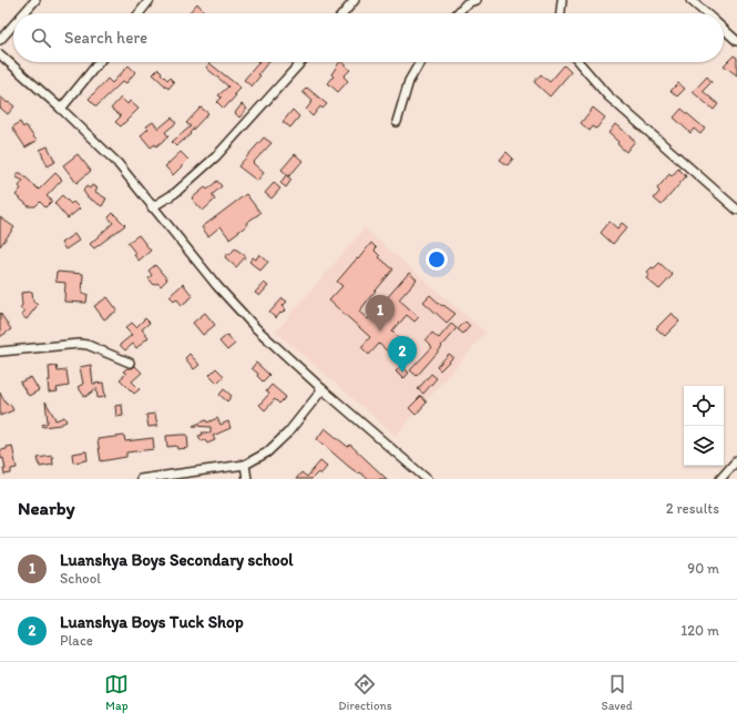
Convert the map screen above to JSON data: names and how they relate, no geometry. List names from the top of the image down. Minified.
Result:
{"page":{"search":"Search here","pins":["1","2"],"heading":["Nearby","2 results"],"list":[{"mark":"1","name":"Luanshya Boys Secondary school","note":"School","value":"90 m"},{"mark":"2","name":"Luanshya Boys Tuck Shop","note":"Place","value":"120 m"}],"nav":["Map","Directions","Saved"]}}
